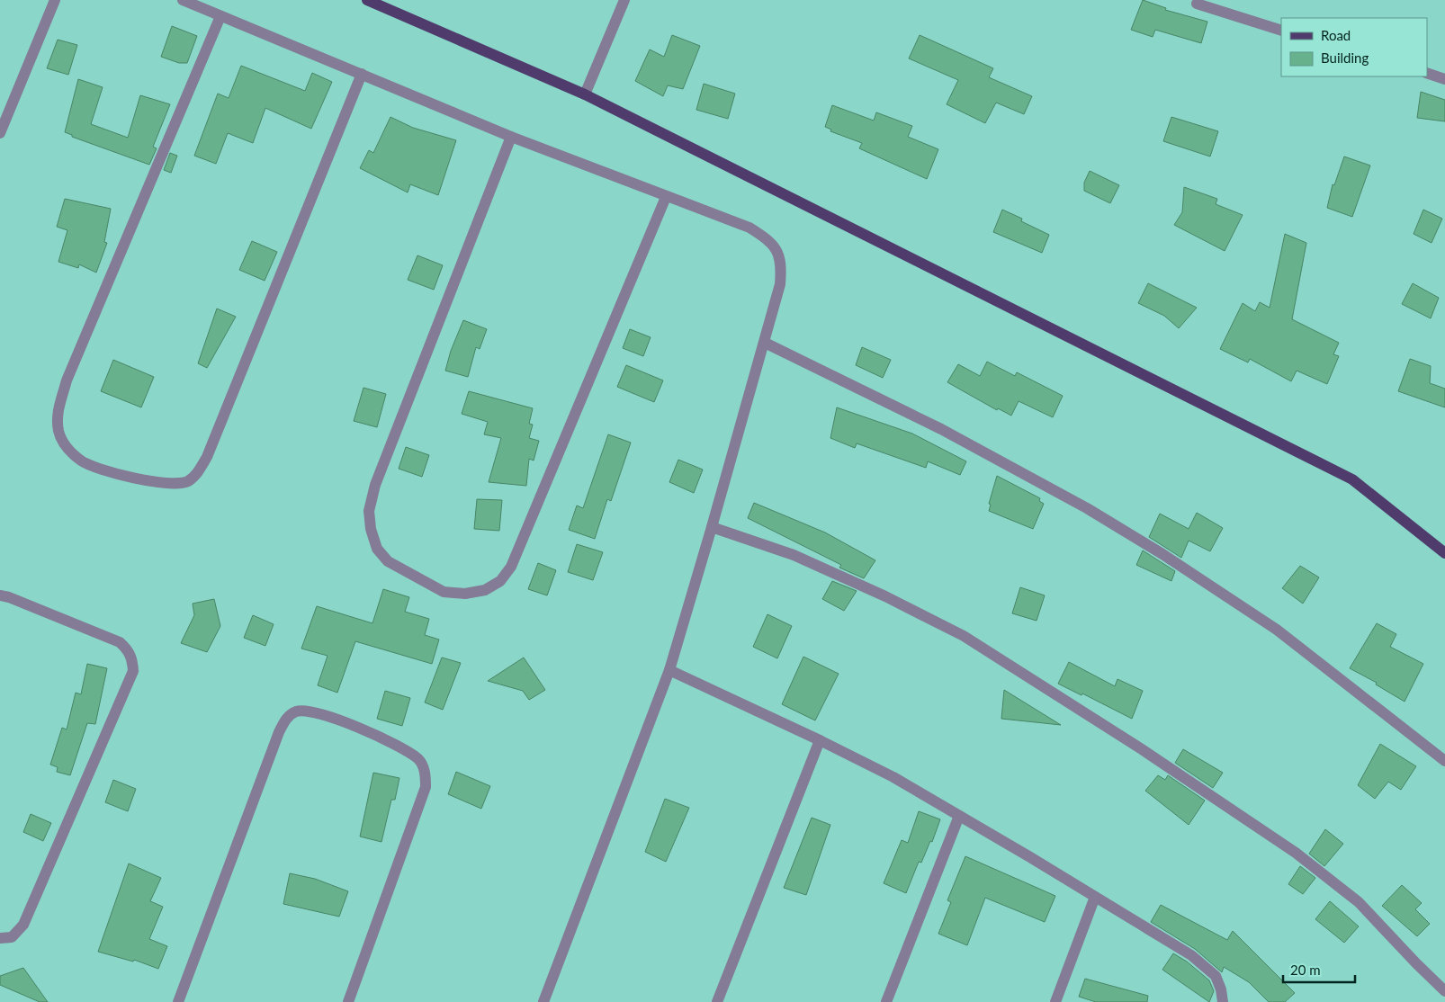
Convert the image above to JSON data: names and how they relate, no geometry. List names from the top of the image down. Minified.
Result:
{"legend":["Road","Building"],"scale_bar":"20 m"}
